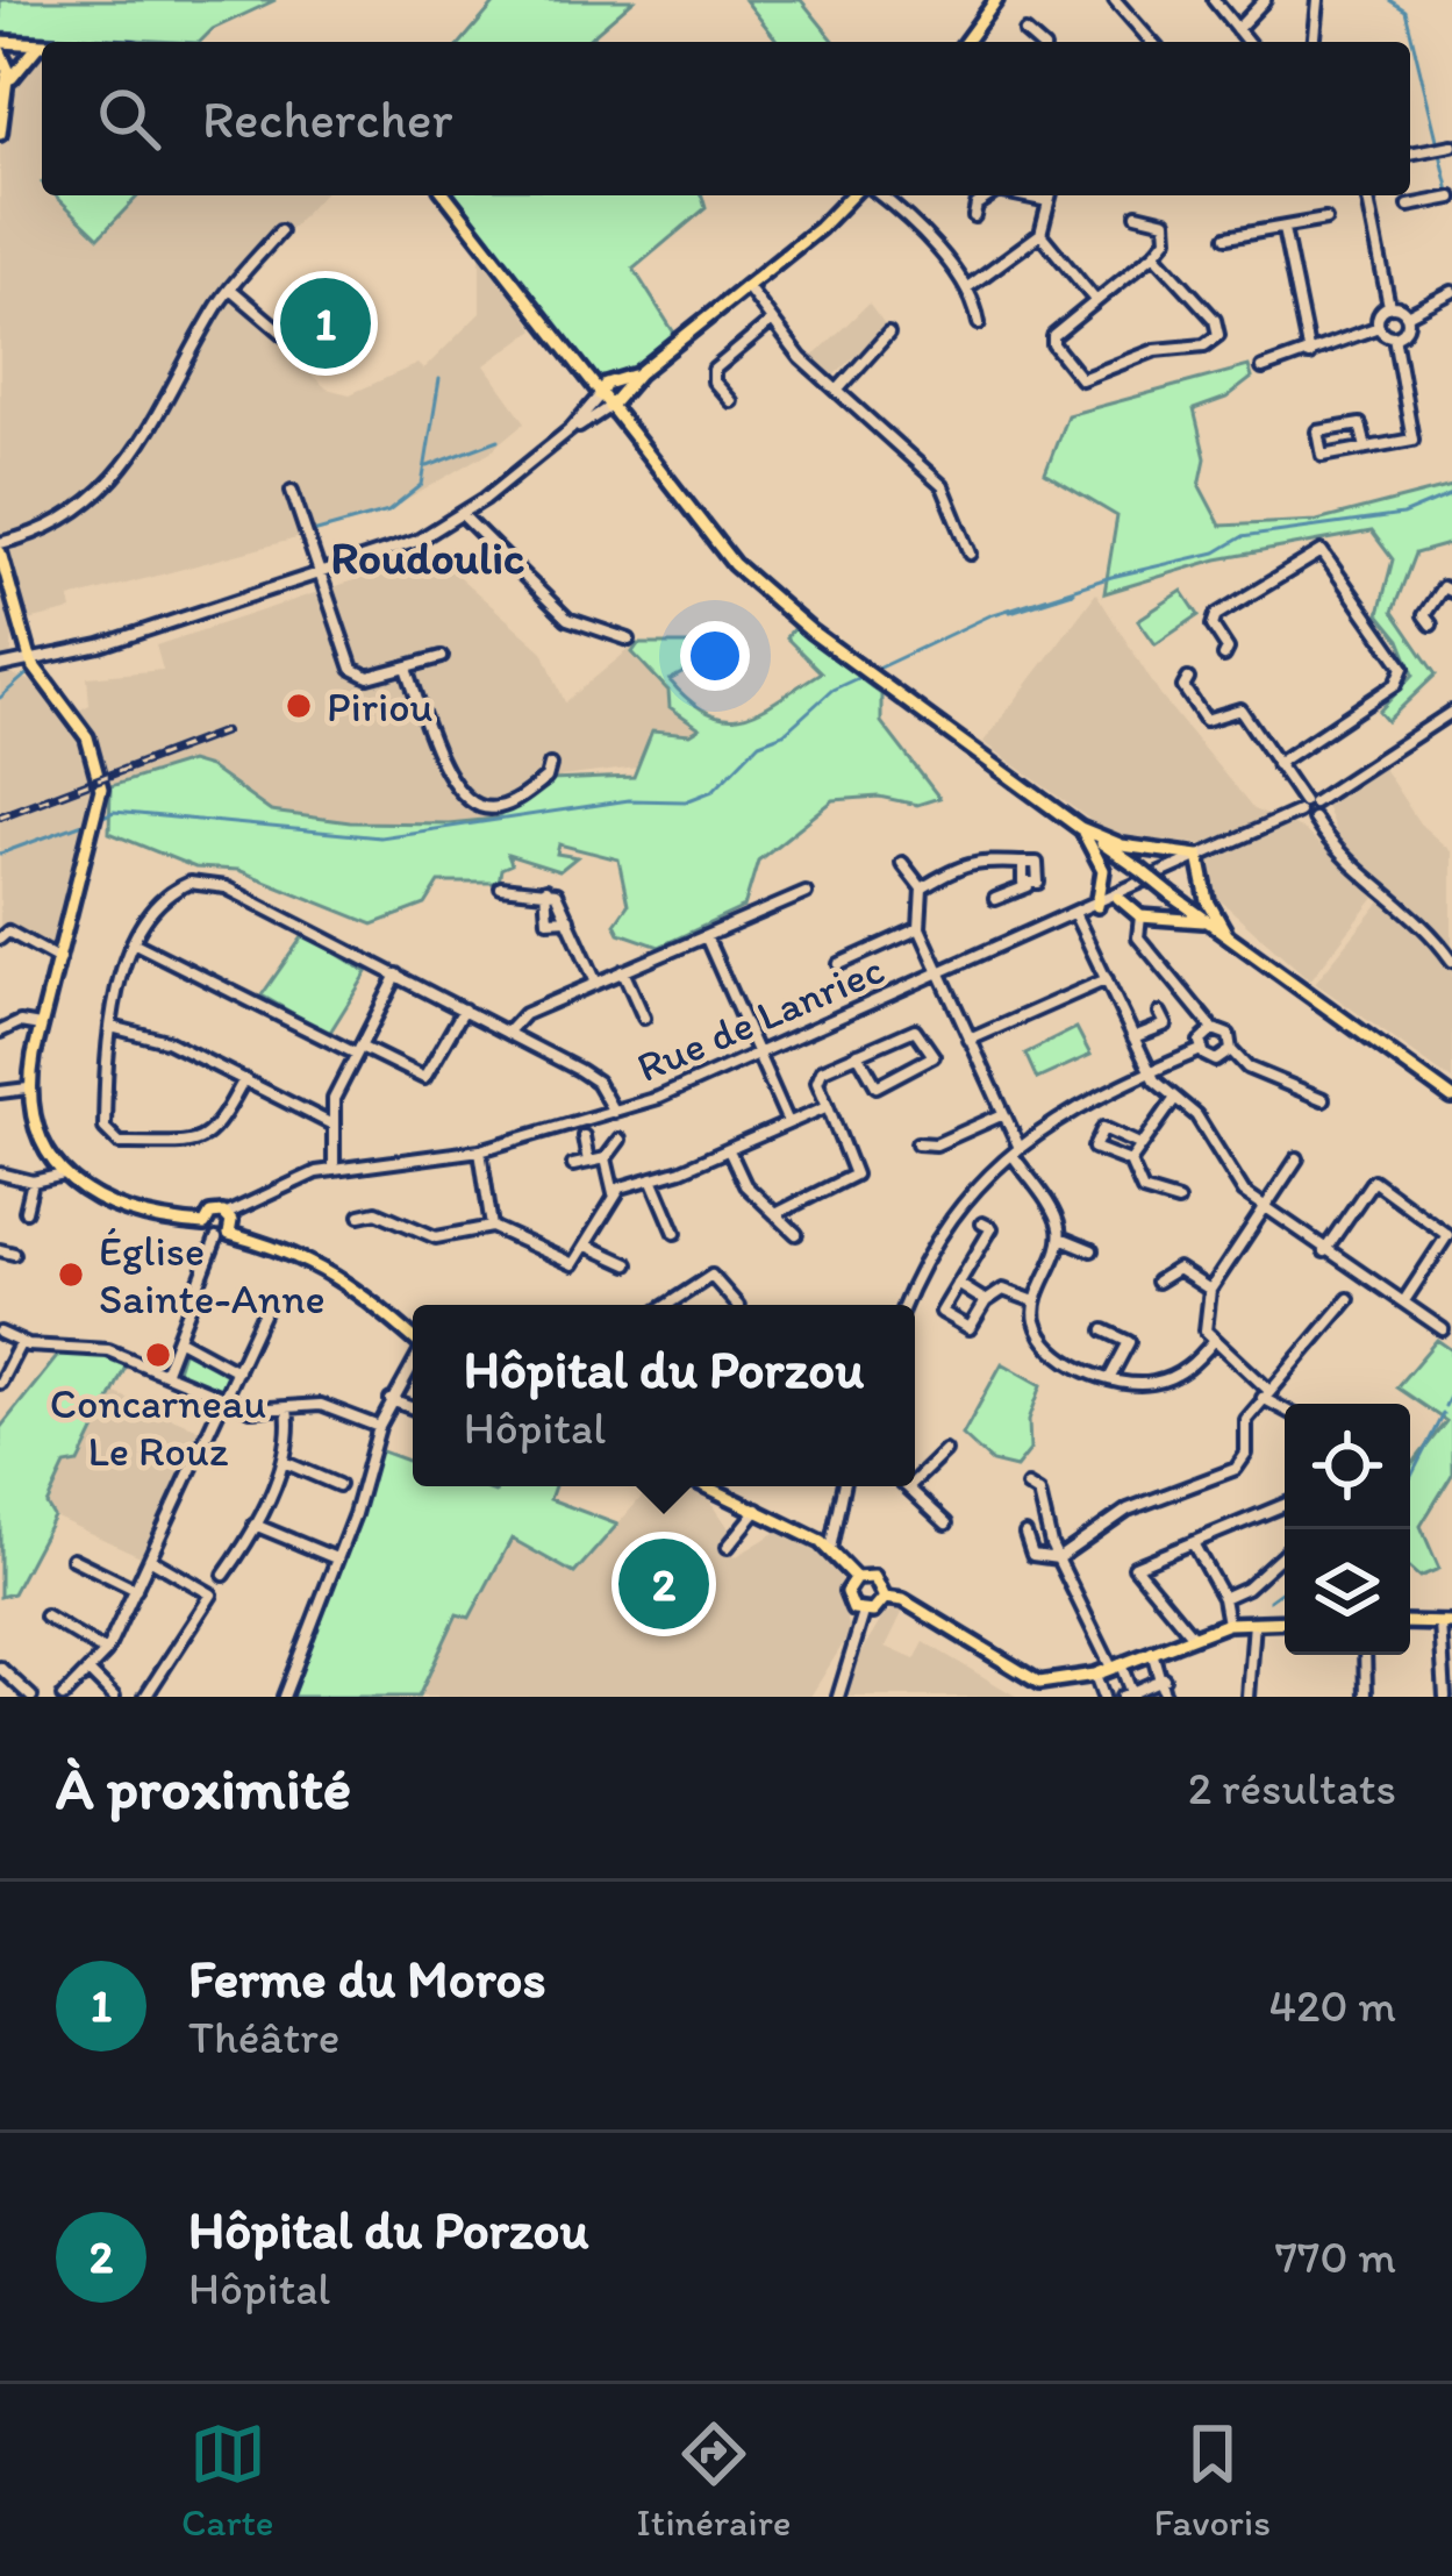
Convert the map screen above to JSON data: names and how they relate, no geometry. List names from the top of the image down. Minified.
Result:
{"streets":{"street":["Rue de Lanriec"]},"districts":["Roudoulic"],"places":["Piriou","Église Sainte-Anne","Concarneau Le Rouz"],"page":{"search":"Rechercher","pins":["1","2"],"popup":["Hôpital du Porzou","Hôpital"],"heading":["À proximité","2 résultats"],"list":[{"mark":"1","name":"Ferme du Moros","note":"Théâtre","value":"420 m"},{"mark":"2","name":"Hôpital du Porzou","note":"Hôpital","value":"770 m"}],"nav":["Carte","Itinéraire","Favoris"]}}
